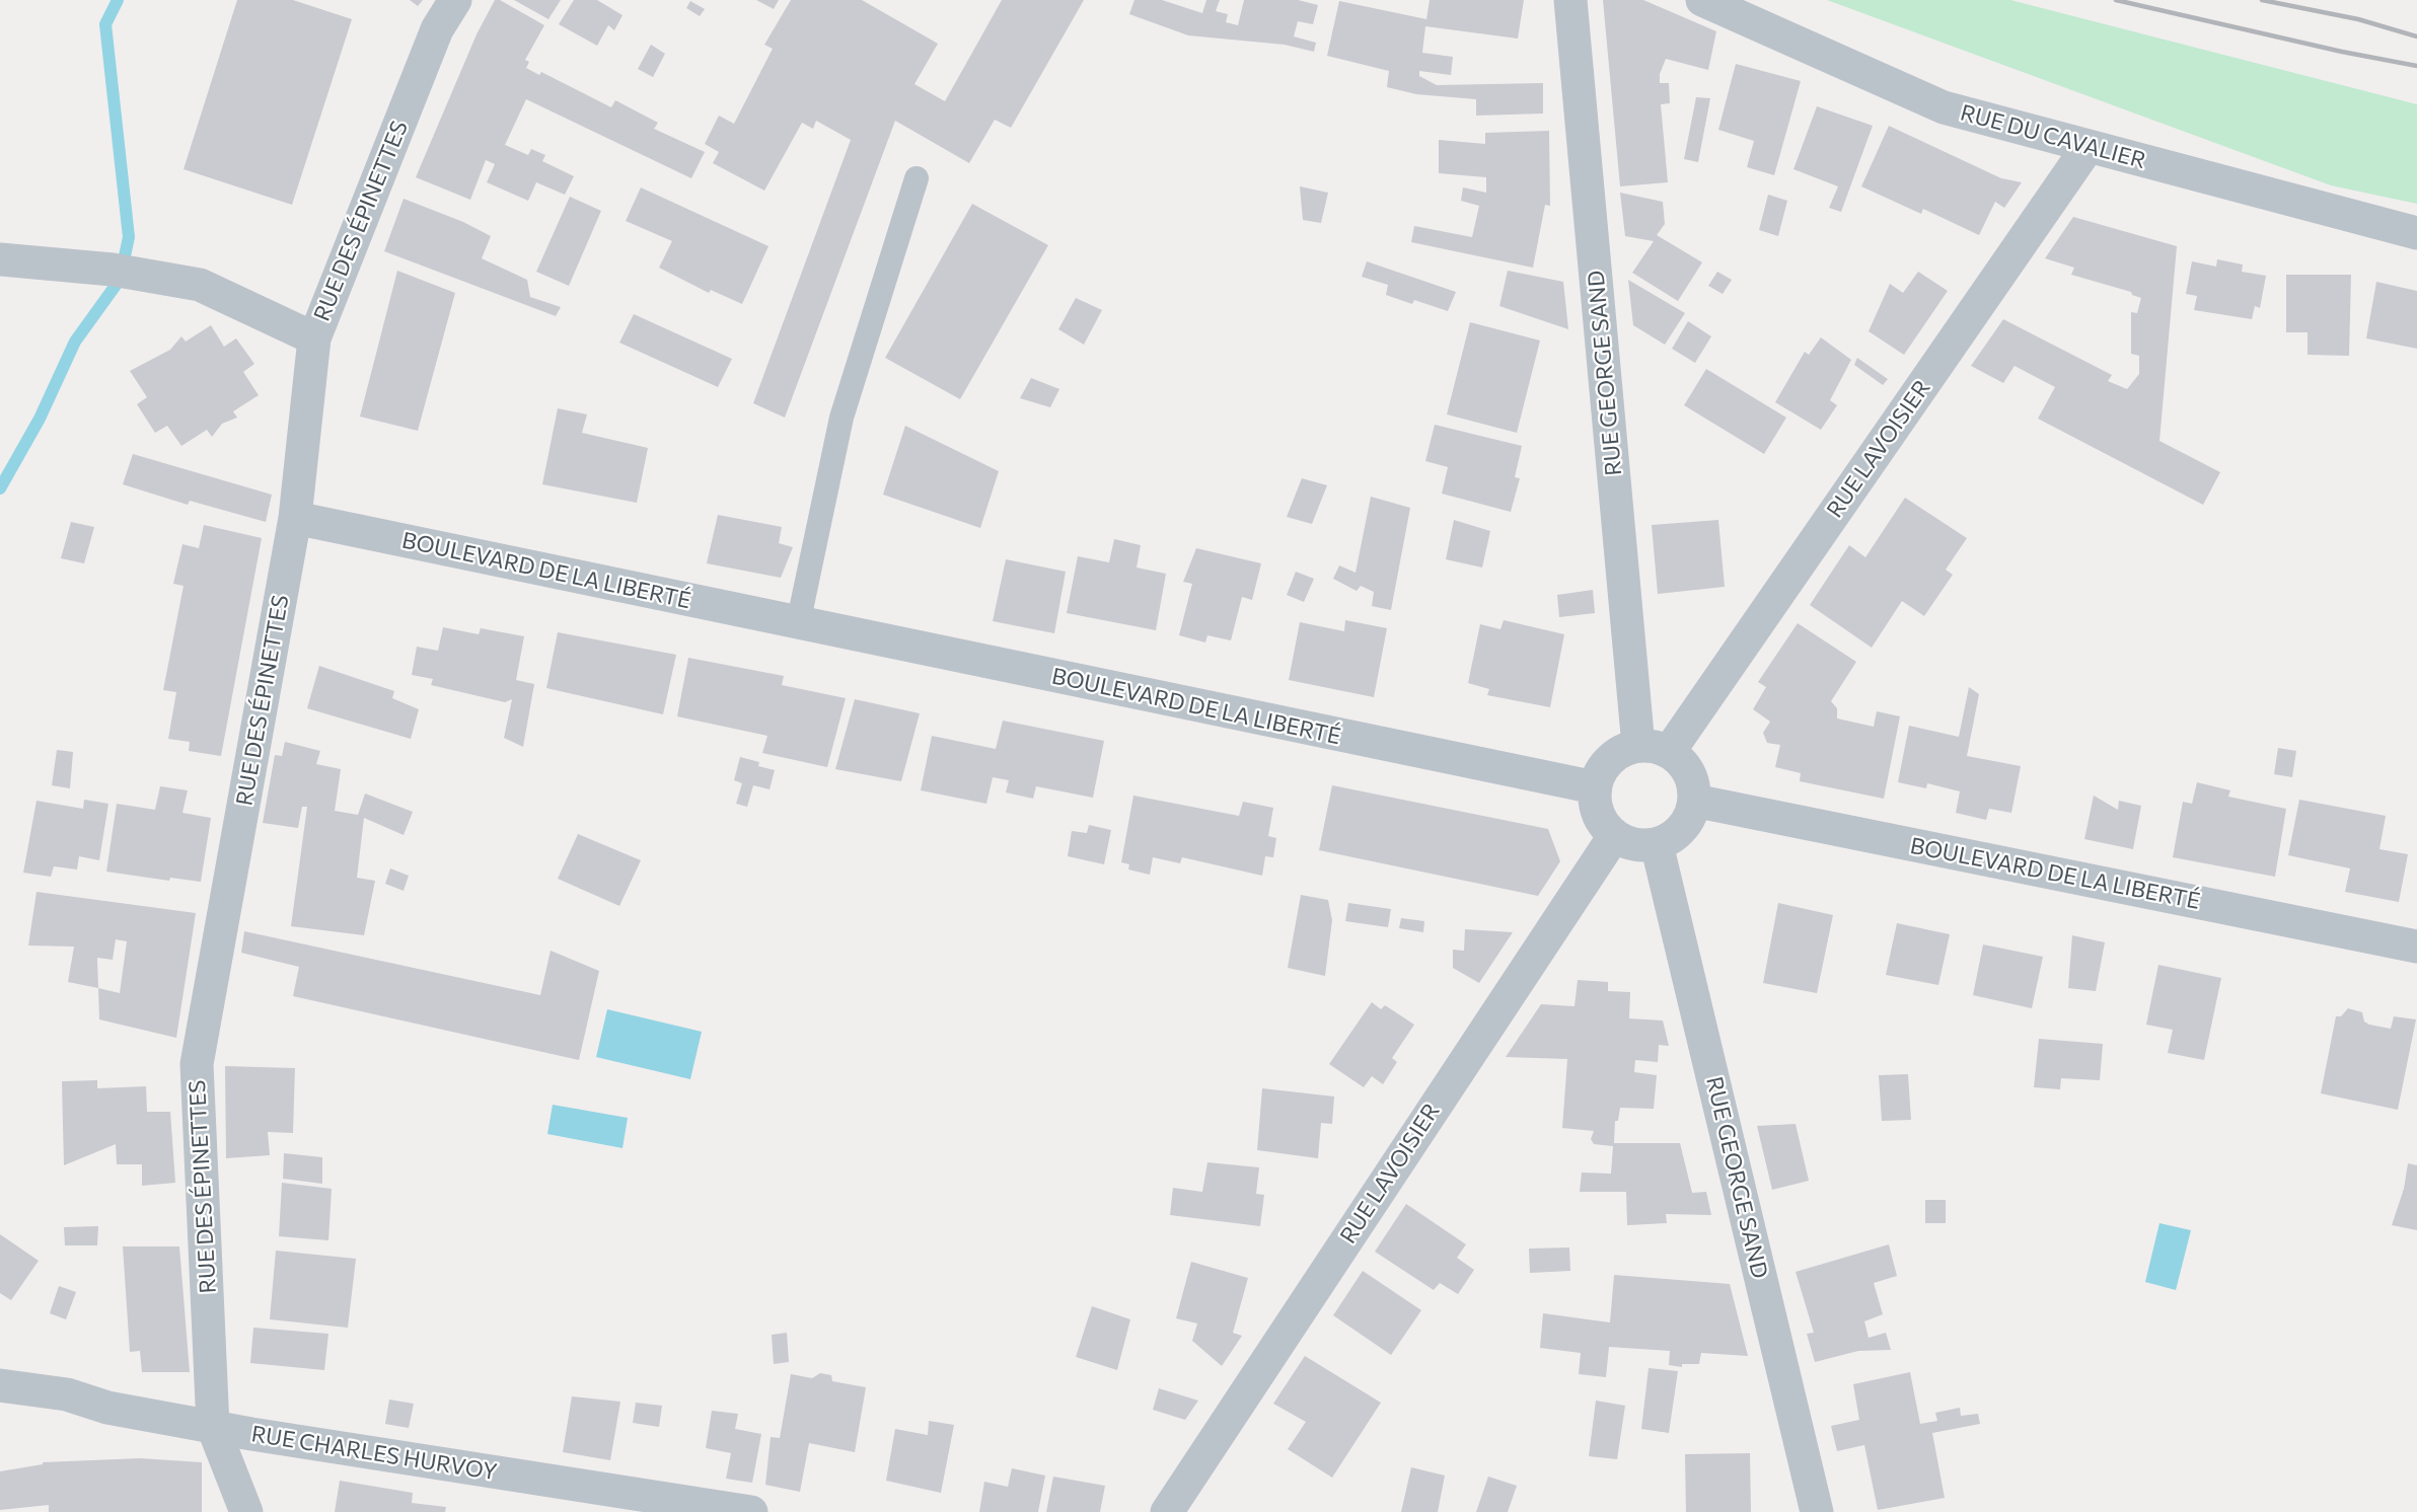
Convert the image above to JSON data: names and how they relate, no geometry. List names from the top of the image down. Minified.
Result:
{"streets":{"street":["RUE DU CAVALIER","RUE DES ÉPINETTES","RUE GEORGE SAND","RUE LAVOISIER","BOULEVARD DE LA LIBERTÉ","RUE CHARLES HURVOY"]},"crossings":[["RUE DU CAVALIER","RUE LAVOISIER"],["RUE DES ÉPINETTES","BOULEVARD DE LA LIBERTÉ"],["RUE DES ÉPINETTES","RUE CHARLES HURVOY"],["RUE GEORGE SAND","RUE LAVOISIER"],["RUE GEORGE SAND","BOULEVARD DE LA LIBERTÉ"],["RUE LAVOISIER","BOULEVARD DE LA LIBERTÉ"]]}
